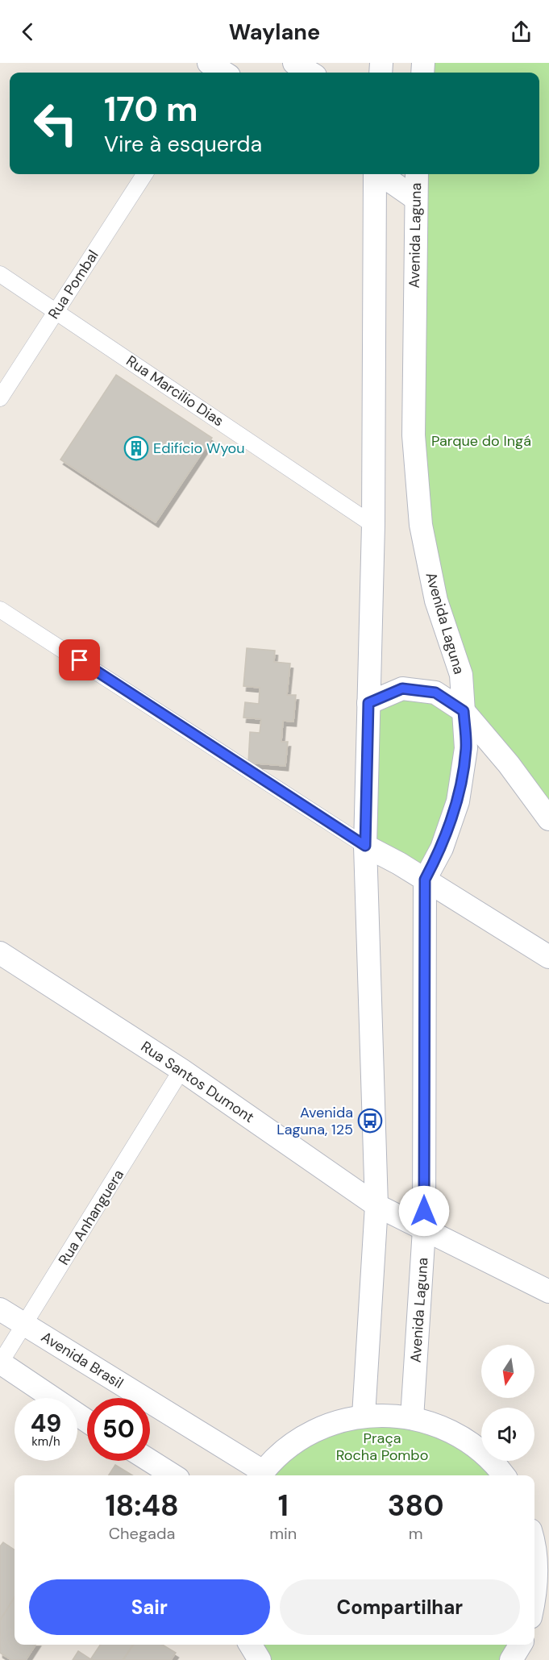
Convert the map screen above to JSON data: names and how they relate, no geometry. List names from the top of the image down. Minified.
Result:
{"streets":{"main road":["Avenida Laguna","Rua Santos Dumont","Avenida Brasil"],"street":["Rua Pombal","Rua Marcilio Dias","Rua Anhanguera"]},"crossings":[["Avenida Laguna","Rua Santos Dumont"],["Rua Pombal","Rua Marcilio Dias"],["Rua Santos Dumont","Rua Anhanguera"],["Rua Anhanguera","Avenida Brasil"]],"parks":["Parque do Ingá","Praça Rocha Pombo"],"places":{"building":["Edifício Wyou"],"bus stop":["Avenida Laguna, 125"]},"north":"bottom","page":{"header":"Waylane","turn":["170 m","Vire à esquerda"],"speed":"49 km/h","limit":"50","eta":["18:48","Chegada","1","min","380","m"],"buttons":["Sair","Compartilhar"]}}
